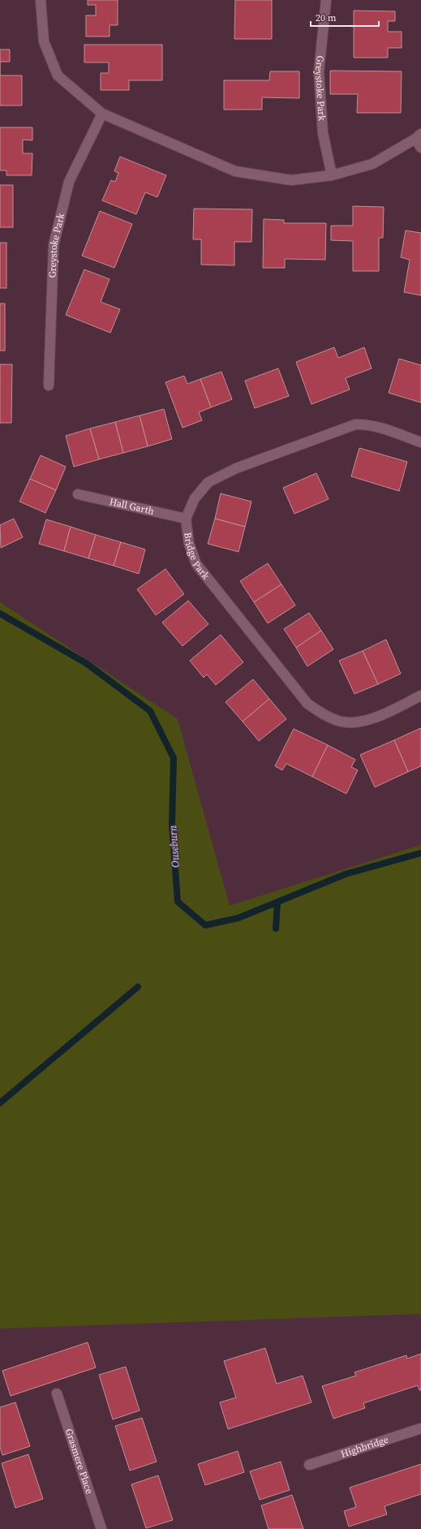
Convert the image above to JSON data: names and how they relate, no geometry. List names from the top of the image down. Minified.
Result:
{"streets":{"street":["Greystoke Park","Hall Garth","Bridge Park","Highbridge","Grasmere Place"]},"crossings":[["Hall Garth","Bridge Park"]],"water":["Ouseburn"],"scale_bar":"20 m"}
